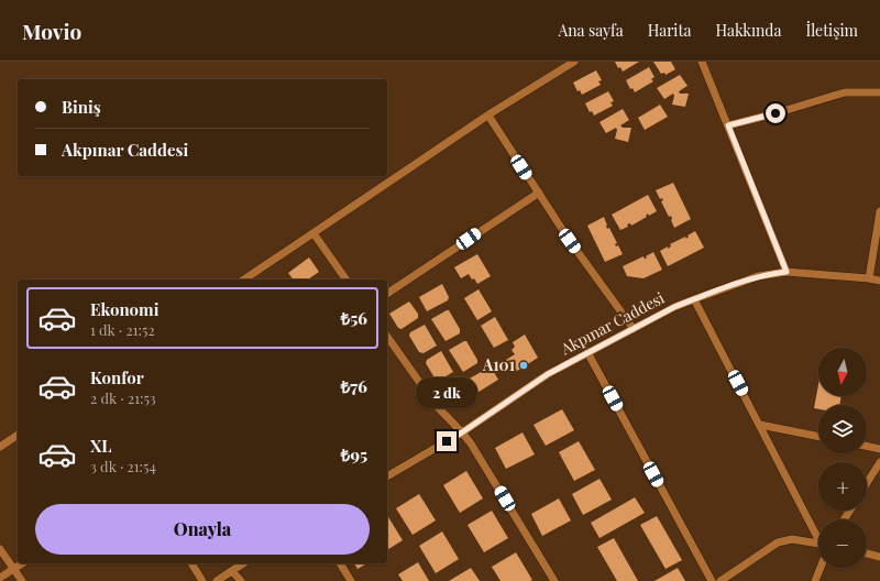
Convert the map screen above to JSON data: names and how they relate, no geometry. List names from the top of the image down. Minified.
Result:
{"streets":{"street":["Akpınar Caddesi"]},"places":["A101"],"north":"bottom","page":{"header":"Movio","nav":["Ana sayfa","Harita","Hakkında","İletişim"],"banner":["Biniş","Akpınar Caddesi"],"list":[{"name":"Ekonomi","note":"1 dk · 21:52","value":"₺56"},{"name":"Konfor","note":"2 dk · 21:53","value":"₺76"},{"name":"XL","note":"3 dk · 21:54","value":"₺95"}],"map_buttons":["+","−"],"bubble":"2 dk","buttons":"Onayla"}}
